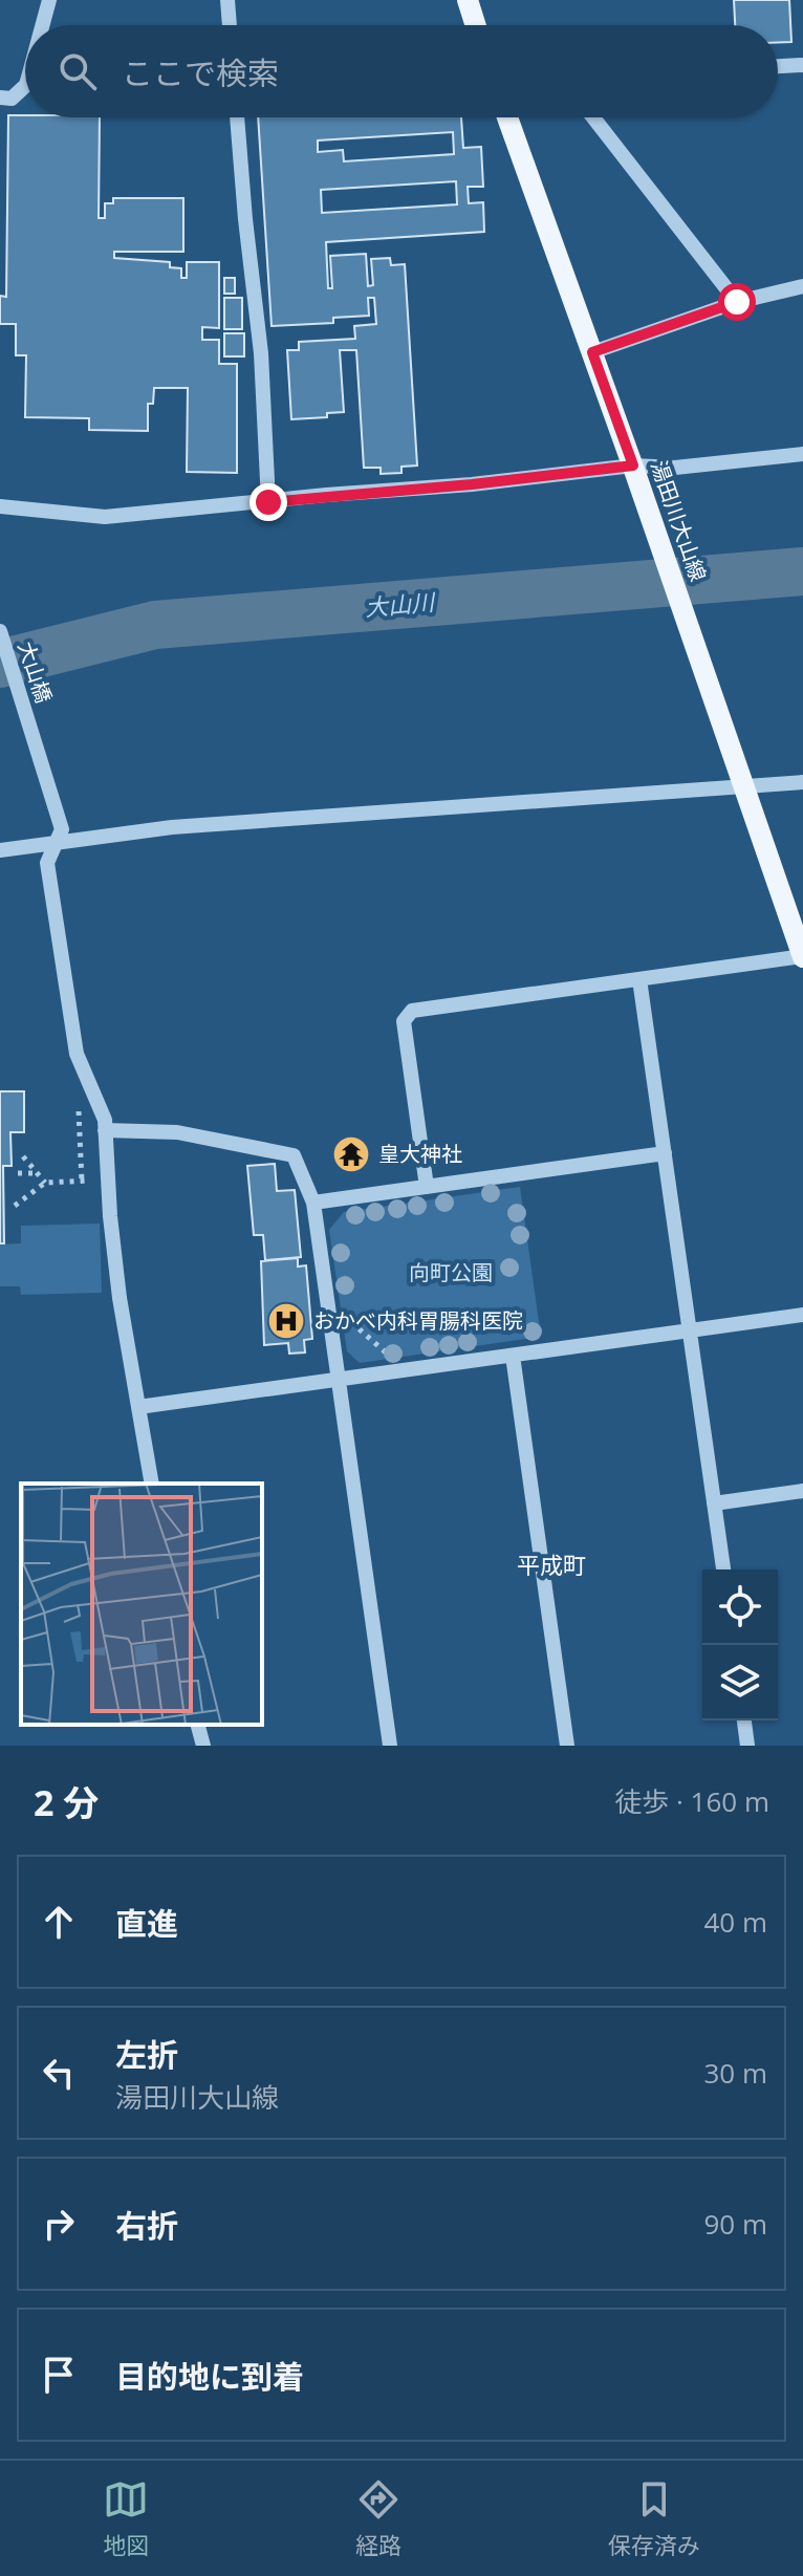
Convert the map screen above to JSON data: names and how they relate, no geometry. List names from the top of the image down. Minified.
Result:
{"streets":{"main road":["湯田川大山線"],"street":["大山橋"]},"districts":["平成町"],"water":["大山川"],"parks":["向町公園"],"places":{"temple":["皇大神社"],"hospital":["おかべ内科胃腸科医院"]},"page":{"search":"ここで検索","heading":["2 分","徒歩 · 160 m"],"list":[["直進","40 m"],["左折","湯田川大山線","30 m"],["右折","90 m"],"目的地に到着"],"nav":["地図","経路","保存済み"]}}
